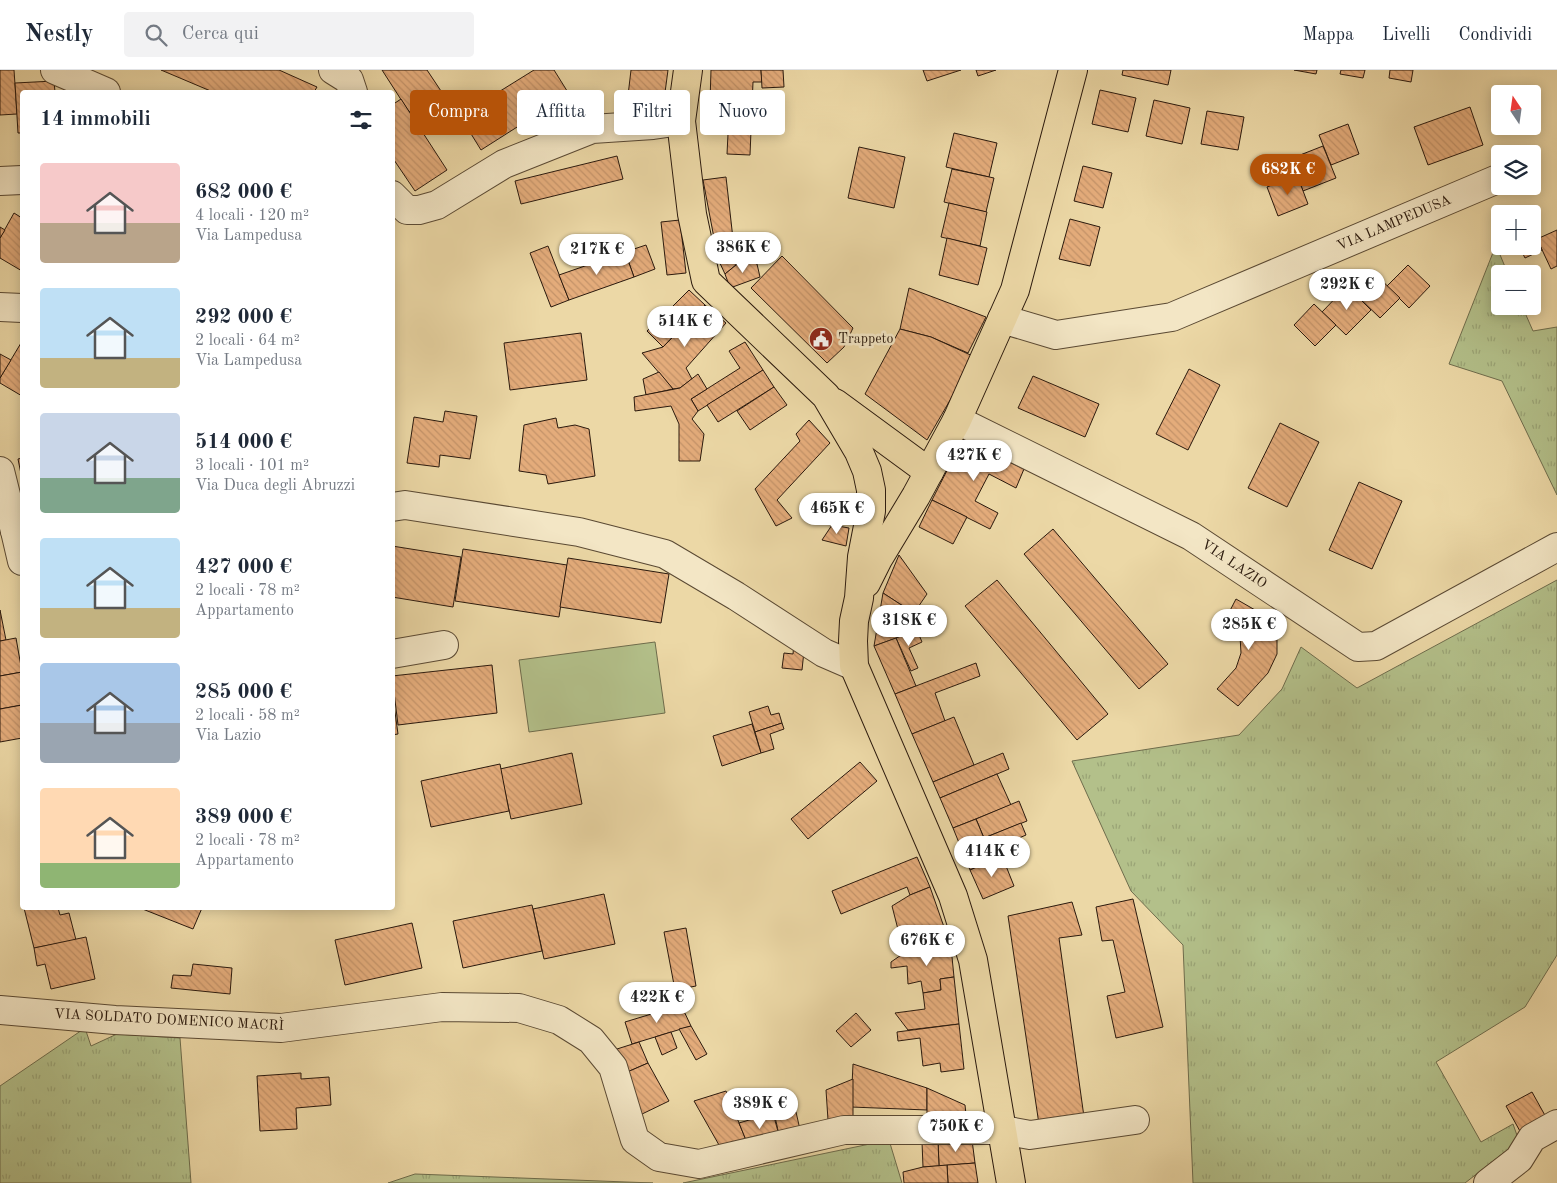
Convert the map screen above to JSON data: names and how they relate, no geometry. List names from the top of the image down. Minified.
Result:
{"streets":{"street":["VIA LAMPEDUSA","VIA LAZIO","VIA SOLDATO DOMENICO MACRÌ"]},"places":{"public building":["Trappeto"]},"north":"top","page":{"header":"Nestly","search":"Cerca qui","nav":["Mappa","Livelli","Condividi"],"map_buttons":["+","−"],"chip":["Compra","Affitta","Filtri","Nuovo"],"heading":"14 immobili","list":[{"name":"682 000 €","note":"4 locali · 120 m² · Via Lampedusa"},{"name":"292 000 €","note":"2 locali · 64 m² · Via Lampedusa"},{"name":"514 000 €","note":"3 locali · 101 m² · Via Duca degli Abruzzi"},{"name":"427 000 €","note":"2 locali · 78 m² · Appartamento"},{"name":"285 000 €","note":"2 locali · 58 m² · Via Lazio"},{"name":"389 000 €","note":"2 locali · 78 m² · Appartamento"}],"price":["682K €","386K €","217K €","292K €","514K €","427K €","465K €","318K €","285K €","414K €","676K €","422K €","389K €","750K €"]}}
